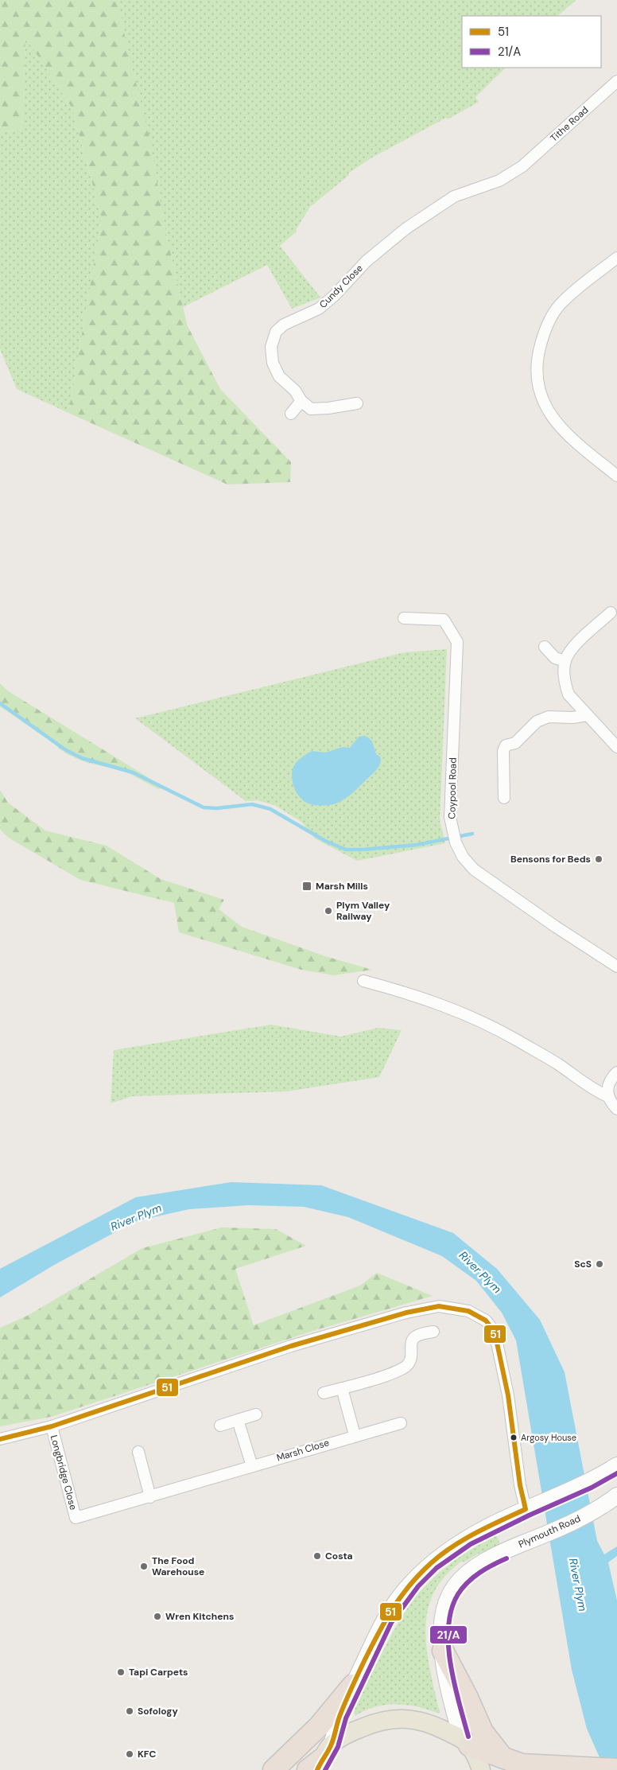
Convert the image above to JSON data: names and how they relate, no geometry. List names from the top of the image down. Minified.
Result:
{"streets":{"main road":["Plymouth Road"],"street":["Tithe Road","Cundy Close","Coypool Road","Marsh Close","Longbridge Close"]},"crossings":[["Tithe Road","Cundy Close"],["Marsh Close","Longbridge Close"]],"water":["River Plym"],"places":{"other":["Bensons for Beds","Plym Valley Railway","ScS","Argosy House","Costa","The Food Warehouse","Wren Kitchens","Tapi Carpets","Sofology","KFC"],"transit":["Marsh Mills"]},"lines":["transit line 51","transit line 21/A"],"legend":["51","21/A"]}
